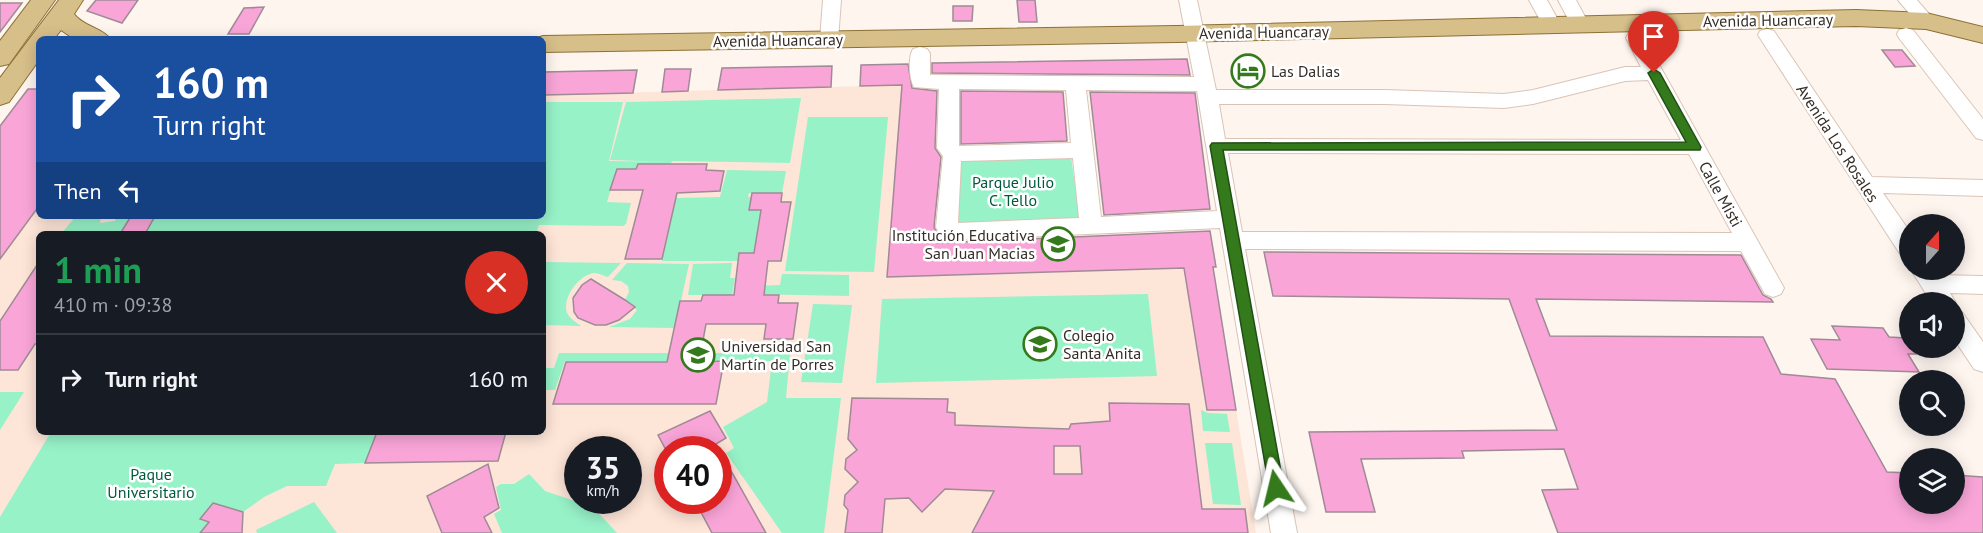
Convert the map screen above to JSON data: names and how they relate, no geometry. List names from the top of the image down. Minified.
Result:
{"streets":{"main road":["Avenida Huancaray"],"street":["Avenida Los Rosales","Calle Misti"]},"crossings":[["Avenida Huancaray","Avenida Los Rosales"],["Avenida Huancaray","Calle Misti"]],"parks":["Parque Julio C. Tello","Paque Universitario"],"places":{"hotel":["Las Dalias"],"school or university":["Institución Educativa San Juan Macias","Colegio Santa Anita","Universidad San Martín de Porres"]},"north":"top","page":{"turn":["160 m","Turn right"],"then":"Then","heading":["1 min","410 m · 09:38"],"list":[{"name":"Turn right","value":"160 m"}],"speed":"35 km/h","limit":"40"}}
